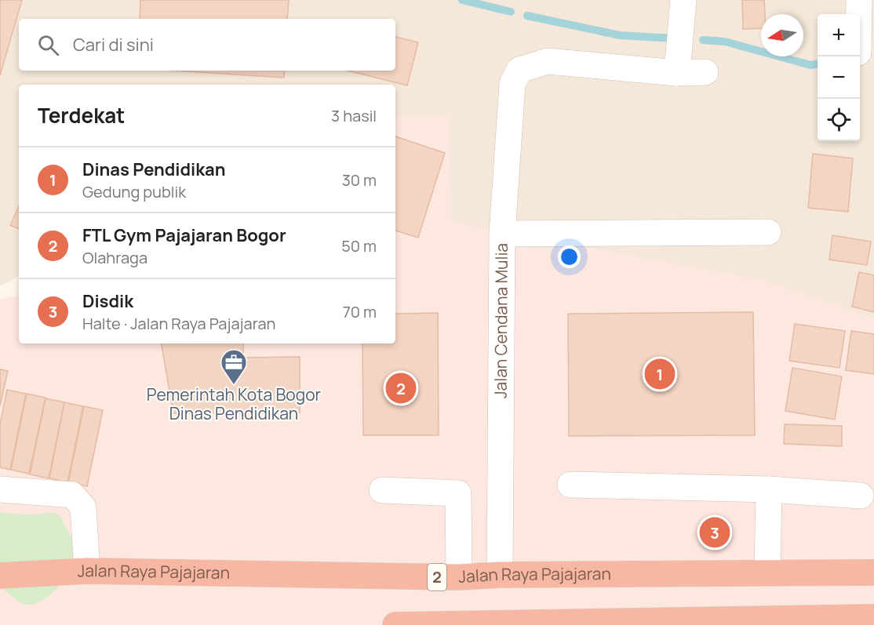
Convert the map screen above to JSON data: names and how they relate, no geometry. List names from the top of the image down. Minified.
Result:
{"streets":{"highway":["Jalan Raya Pajajaran","2"],"street":["Jalan Cendana Mulia"]},"crossings":[["Jalan Cendana Mulia","Jalan Raya Pajajaran"]],"places":{"office":["Pemerintah Kota Bogor Dinas Pendidikan"]},"north":"left","page":{"map_buttons":["+","−"],"search":"Cari di sini","heading":["Terdekat","3 hasil"],"list":[{"mark":"1","name":"Dinas Pendidikan","note":"Gedung publik","value":"30 m"},{"mark":"2","name":"FTL Gym Pajajaran Bogor","note":"Olahraga","value":"50 m"},{"mark":"3","name":"Disdik","note":"Halte · Jalan Raya Pajajaran","value":"70 m"}],"pins":["1","2","3"]}}
